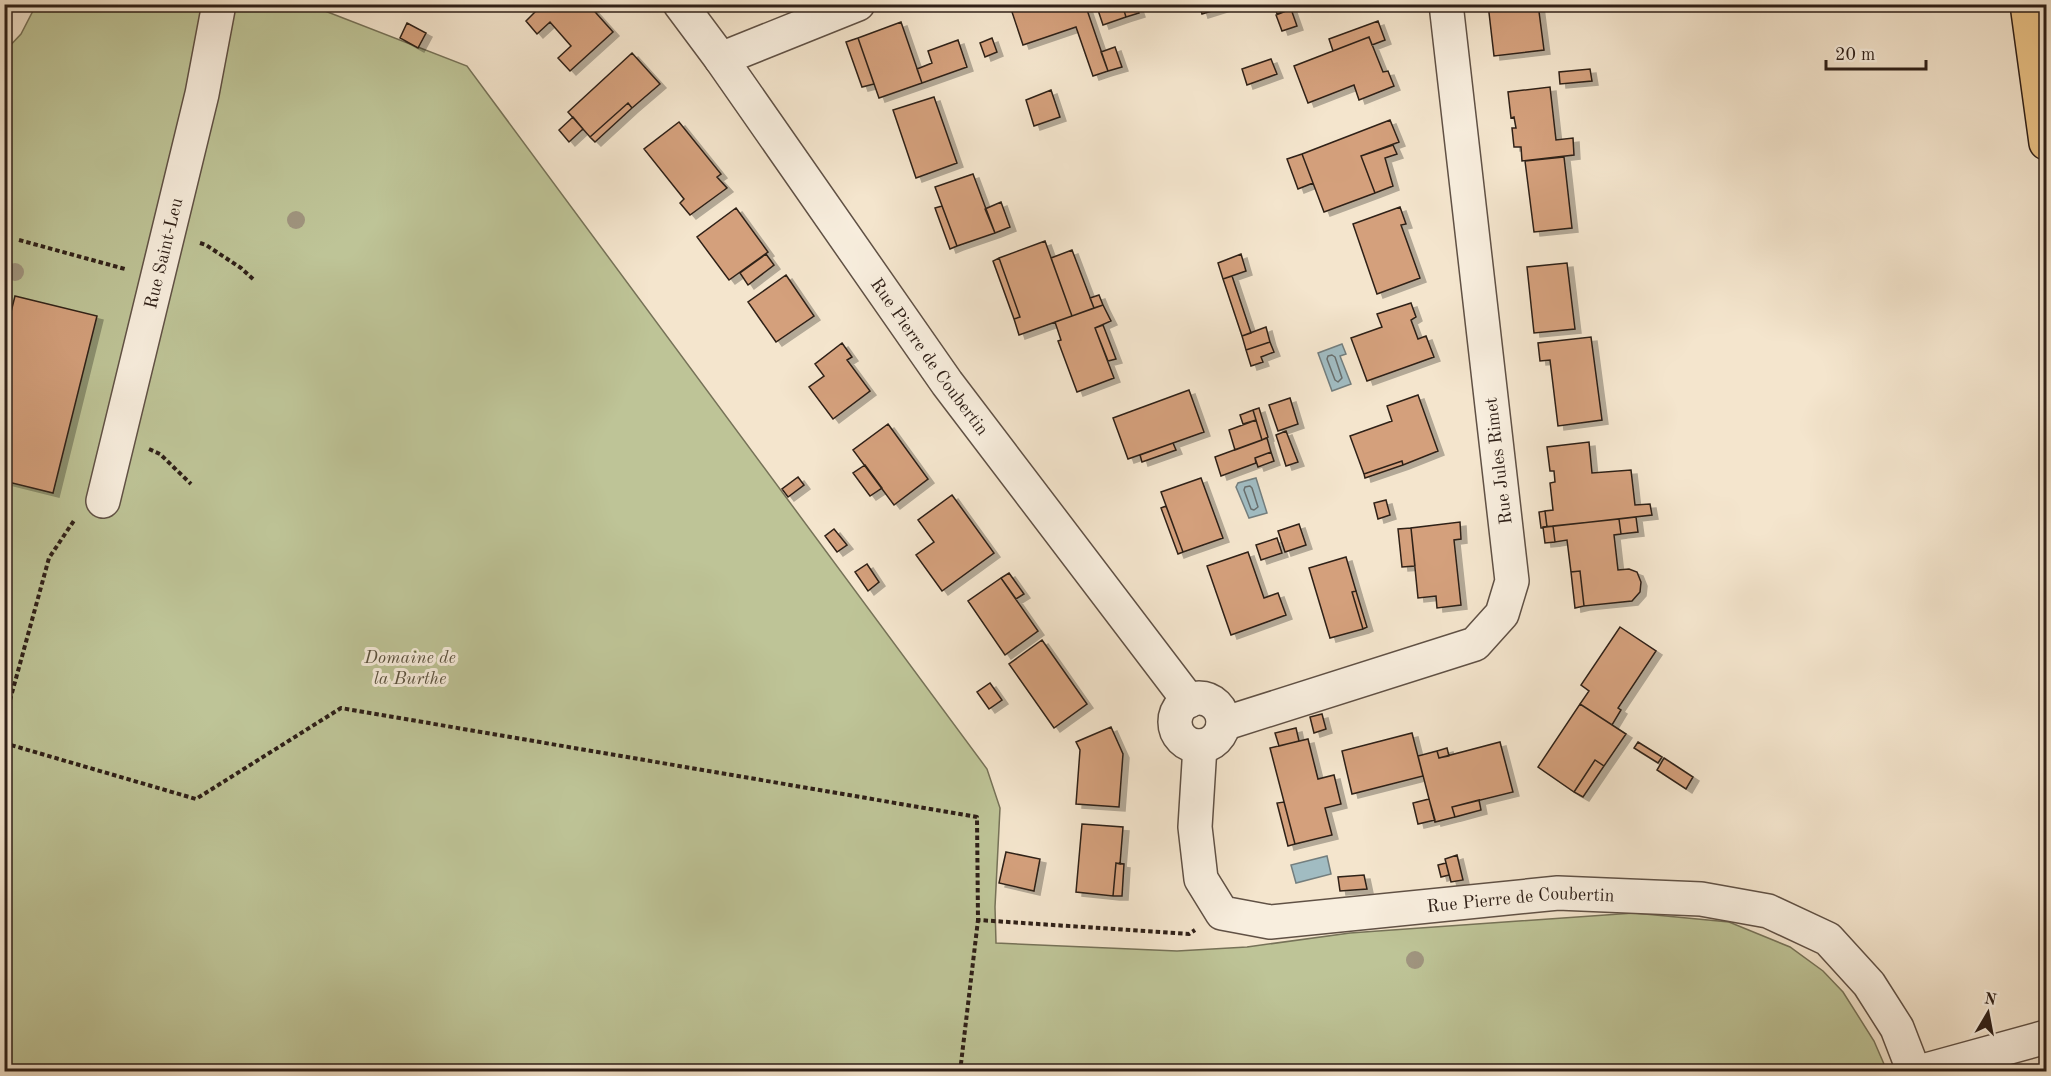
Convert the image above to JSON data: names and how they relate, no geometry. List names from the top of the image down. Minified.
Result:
{"streets":{"street":["Rue Saint-Leu","Rue Pierre de Coubertin","Rue Jules Rimet"]},"crossings":[["Rue Pierre de Coubertin","Rue Jules Rimet"]],"parks":["Domaine de la Burthe"],"scale_bar":"20 m","north":"top"}
